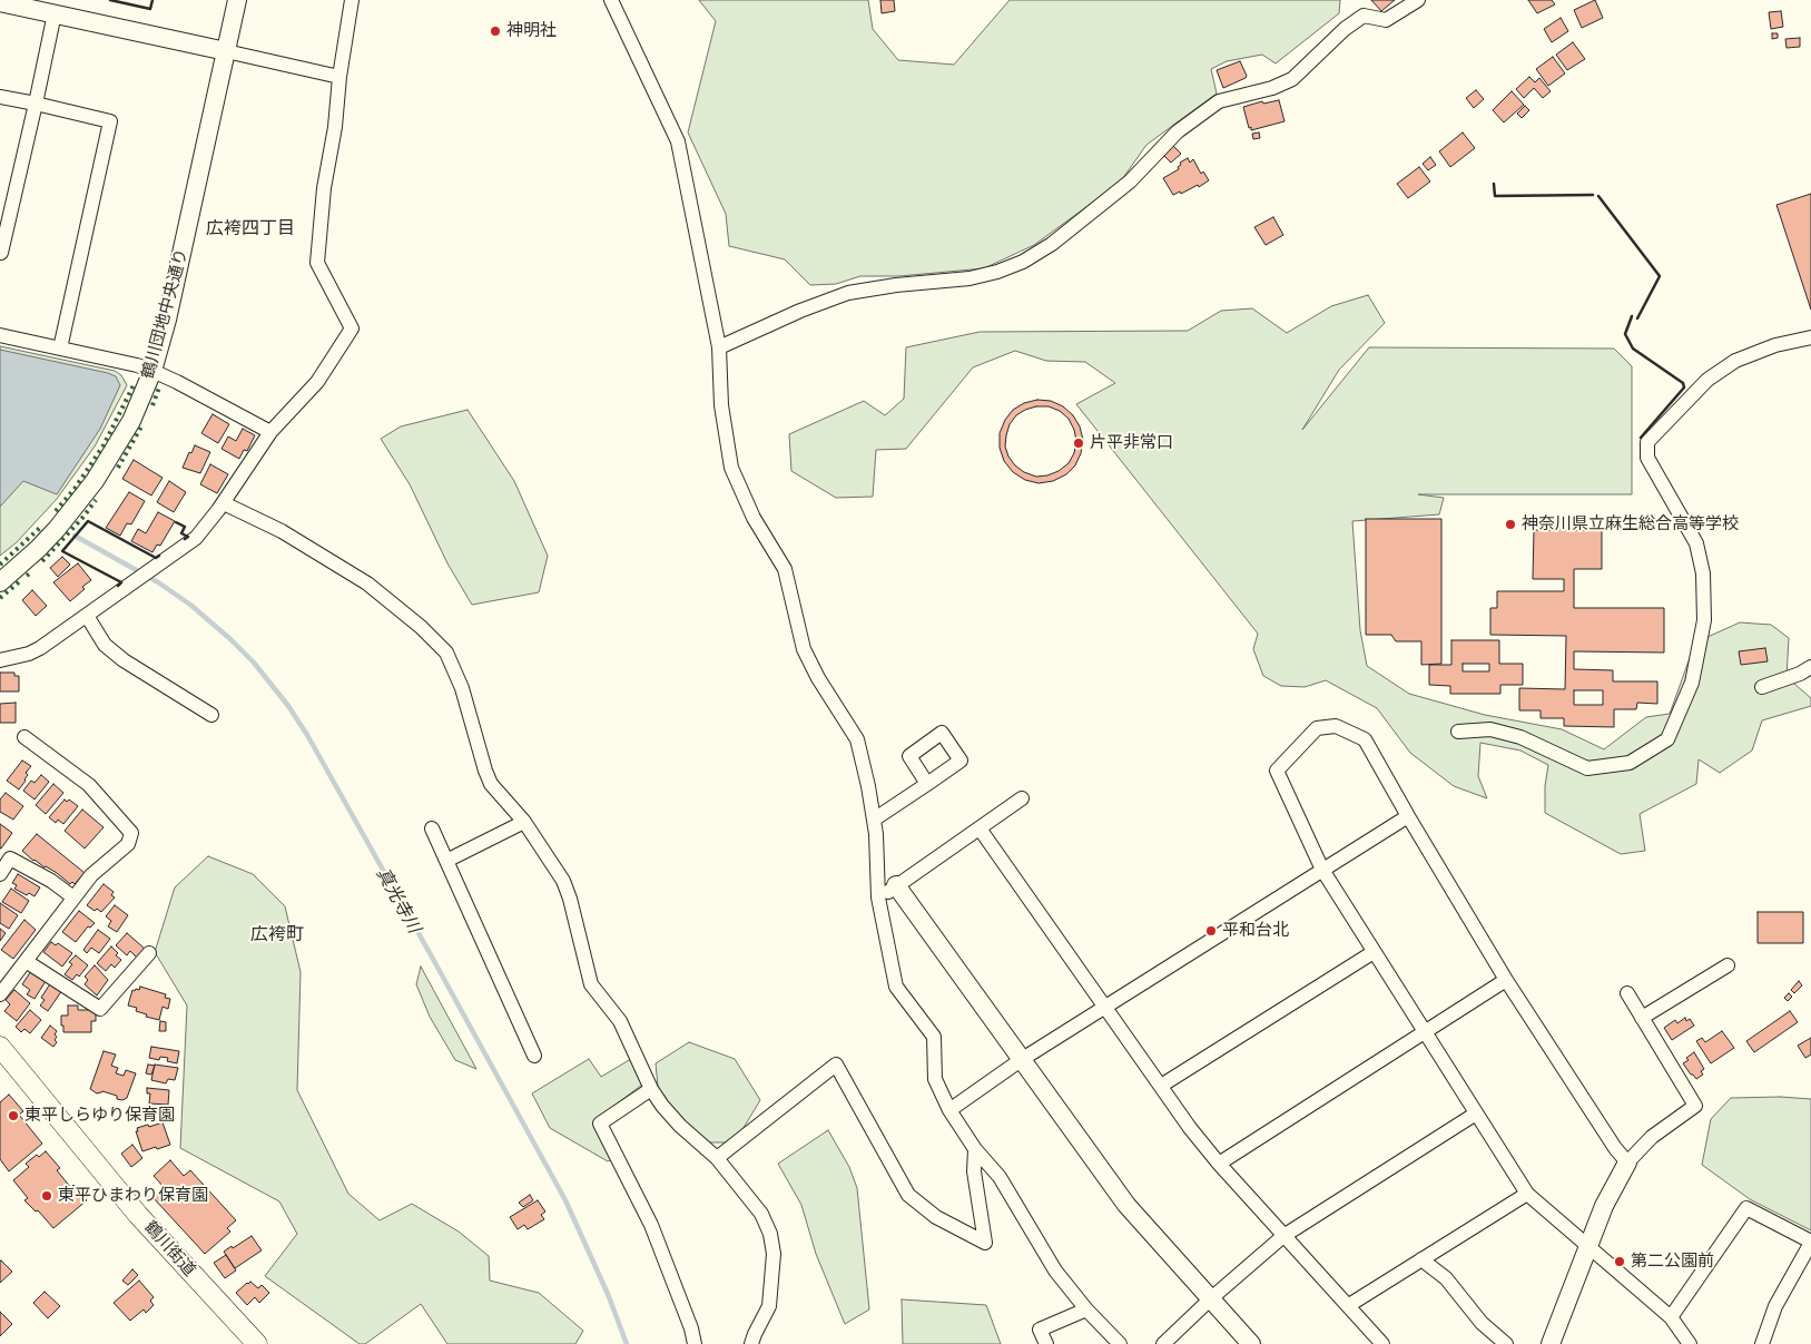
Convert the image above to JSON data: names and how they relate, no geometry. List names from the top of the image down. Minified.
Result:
{"streets":{"main road":["鶴川街道"],"street":["鶴川団地中央通り"]},"districts":["広袴四丁目","広袴町"],"water":["真光寺川"],"places":["神明社","片平非常口","神奈川県立麻生総合高等学校","平和台北","東平しらゆり保育園","東平ひまわり保育園","第二公園前"]}
